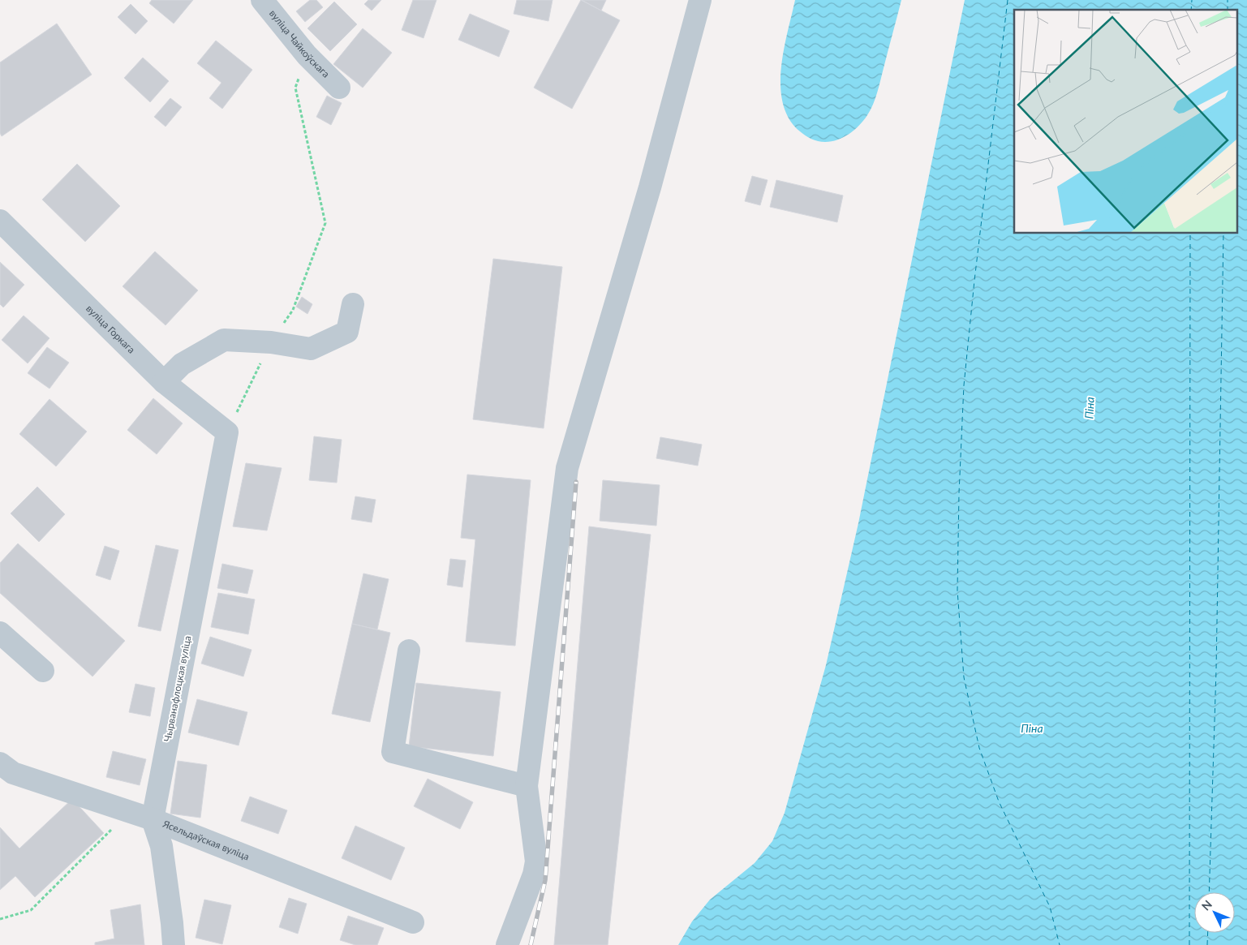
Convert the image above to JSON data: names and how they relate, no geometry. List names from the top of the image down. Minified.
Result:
{"streets":{"street":["вуліца Чайкоўскага","вуліца Горкага","Чырванафлоцкая вуліца","Ясельдаўская вуліца"]},"crossings":[["вуліца Горкага","Чырванафлоцкая вуліца"],["Чырванафлоцкая вуліца","Ясельдаўская вуліца"]],"water":["Піна"],"north":"top left"}
